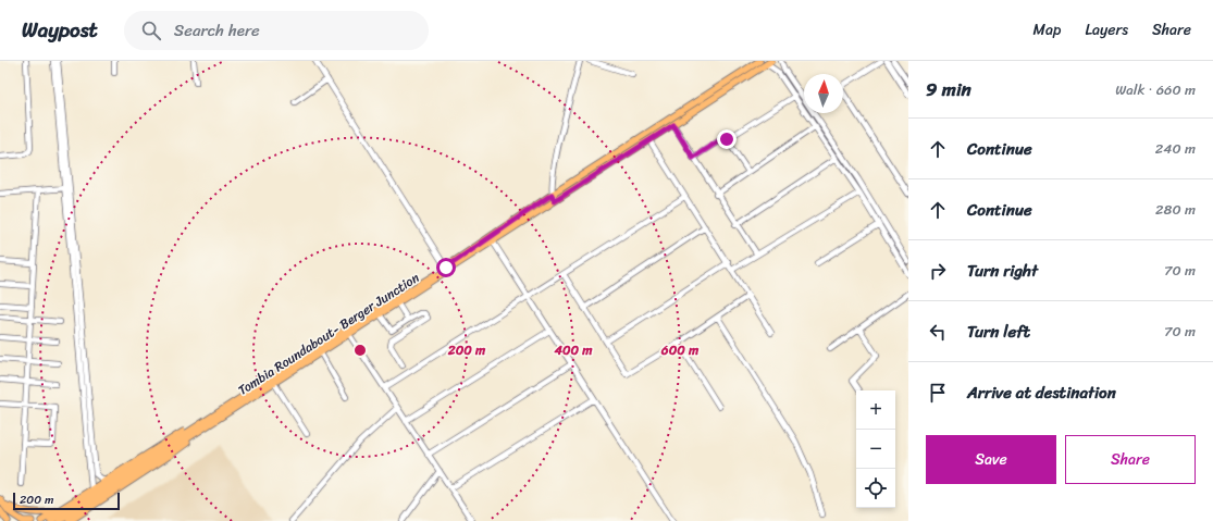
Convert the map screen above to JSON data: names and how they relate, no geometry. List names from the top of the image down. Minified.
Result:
{"streets":{"main road":["Tombia Roundabout- Berger Junction"]},"scale_bar":"200 m","north":"top","page":{"header":"Waypost","search":"Search here","nav":["Map","Layers","Share"],"heading":["9 min","Walk · 660 m"],"list":[["Continue","240 m"],["Continue","280 m"],["Turn right","70 m"],["Turn left","70 m"],"Arrive at destination"],"map_buttons":["+","−"],"buttons":["Save","Share"],"scale":"200 m"},"rings":["200 m","400 m","600 m"]}
